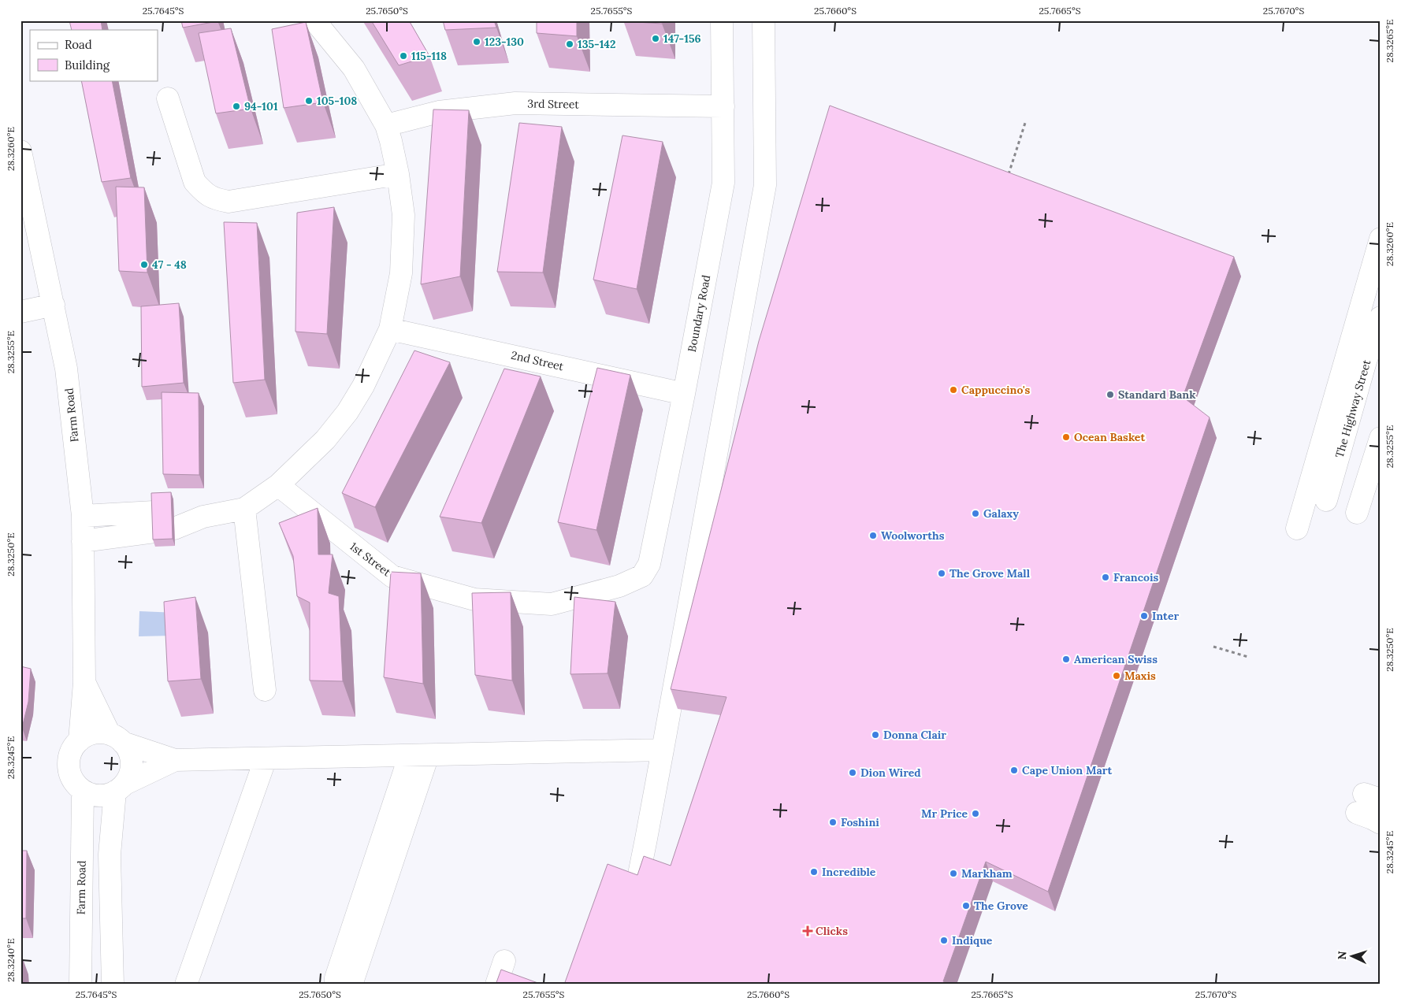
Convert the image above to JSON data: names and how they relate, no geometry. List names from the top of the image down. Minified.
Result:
{"streets":{"street":["3rd Street","Boundary Road","2nd Street","The Highway Street","Farm Road","1st Street"]},"crossings":[["3rd Street","Boundary Road"],["Boundary Road","2nd Street"],["Boundary Road","1st Street"]],"places":{"other":["147-156","123-130","135-142","115-118","105-108","94-101","47 - 48","Cappuccino's","Standard Bank","Ocean Basket","Galaxy","Woolworths","The Grove Mall","Francois","Inter","American Swiss","Maxis","Donna Clair","Cape Union Mart","Dion Wired","Mr Price","Foshini","Incredible","Markham","The Grove","Indique"],"health":["Clicks"]},"legend":["Road","Building"],"north":"left","coordinates":["25.7645°S","25.7650°S","25.7655°S","25.7660°S","25.7665°S","25.7670°S","28.3265°E","28.3260°E","28.3255°E","28.3250°E","28.3245°E","28.3240°E"]}
